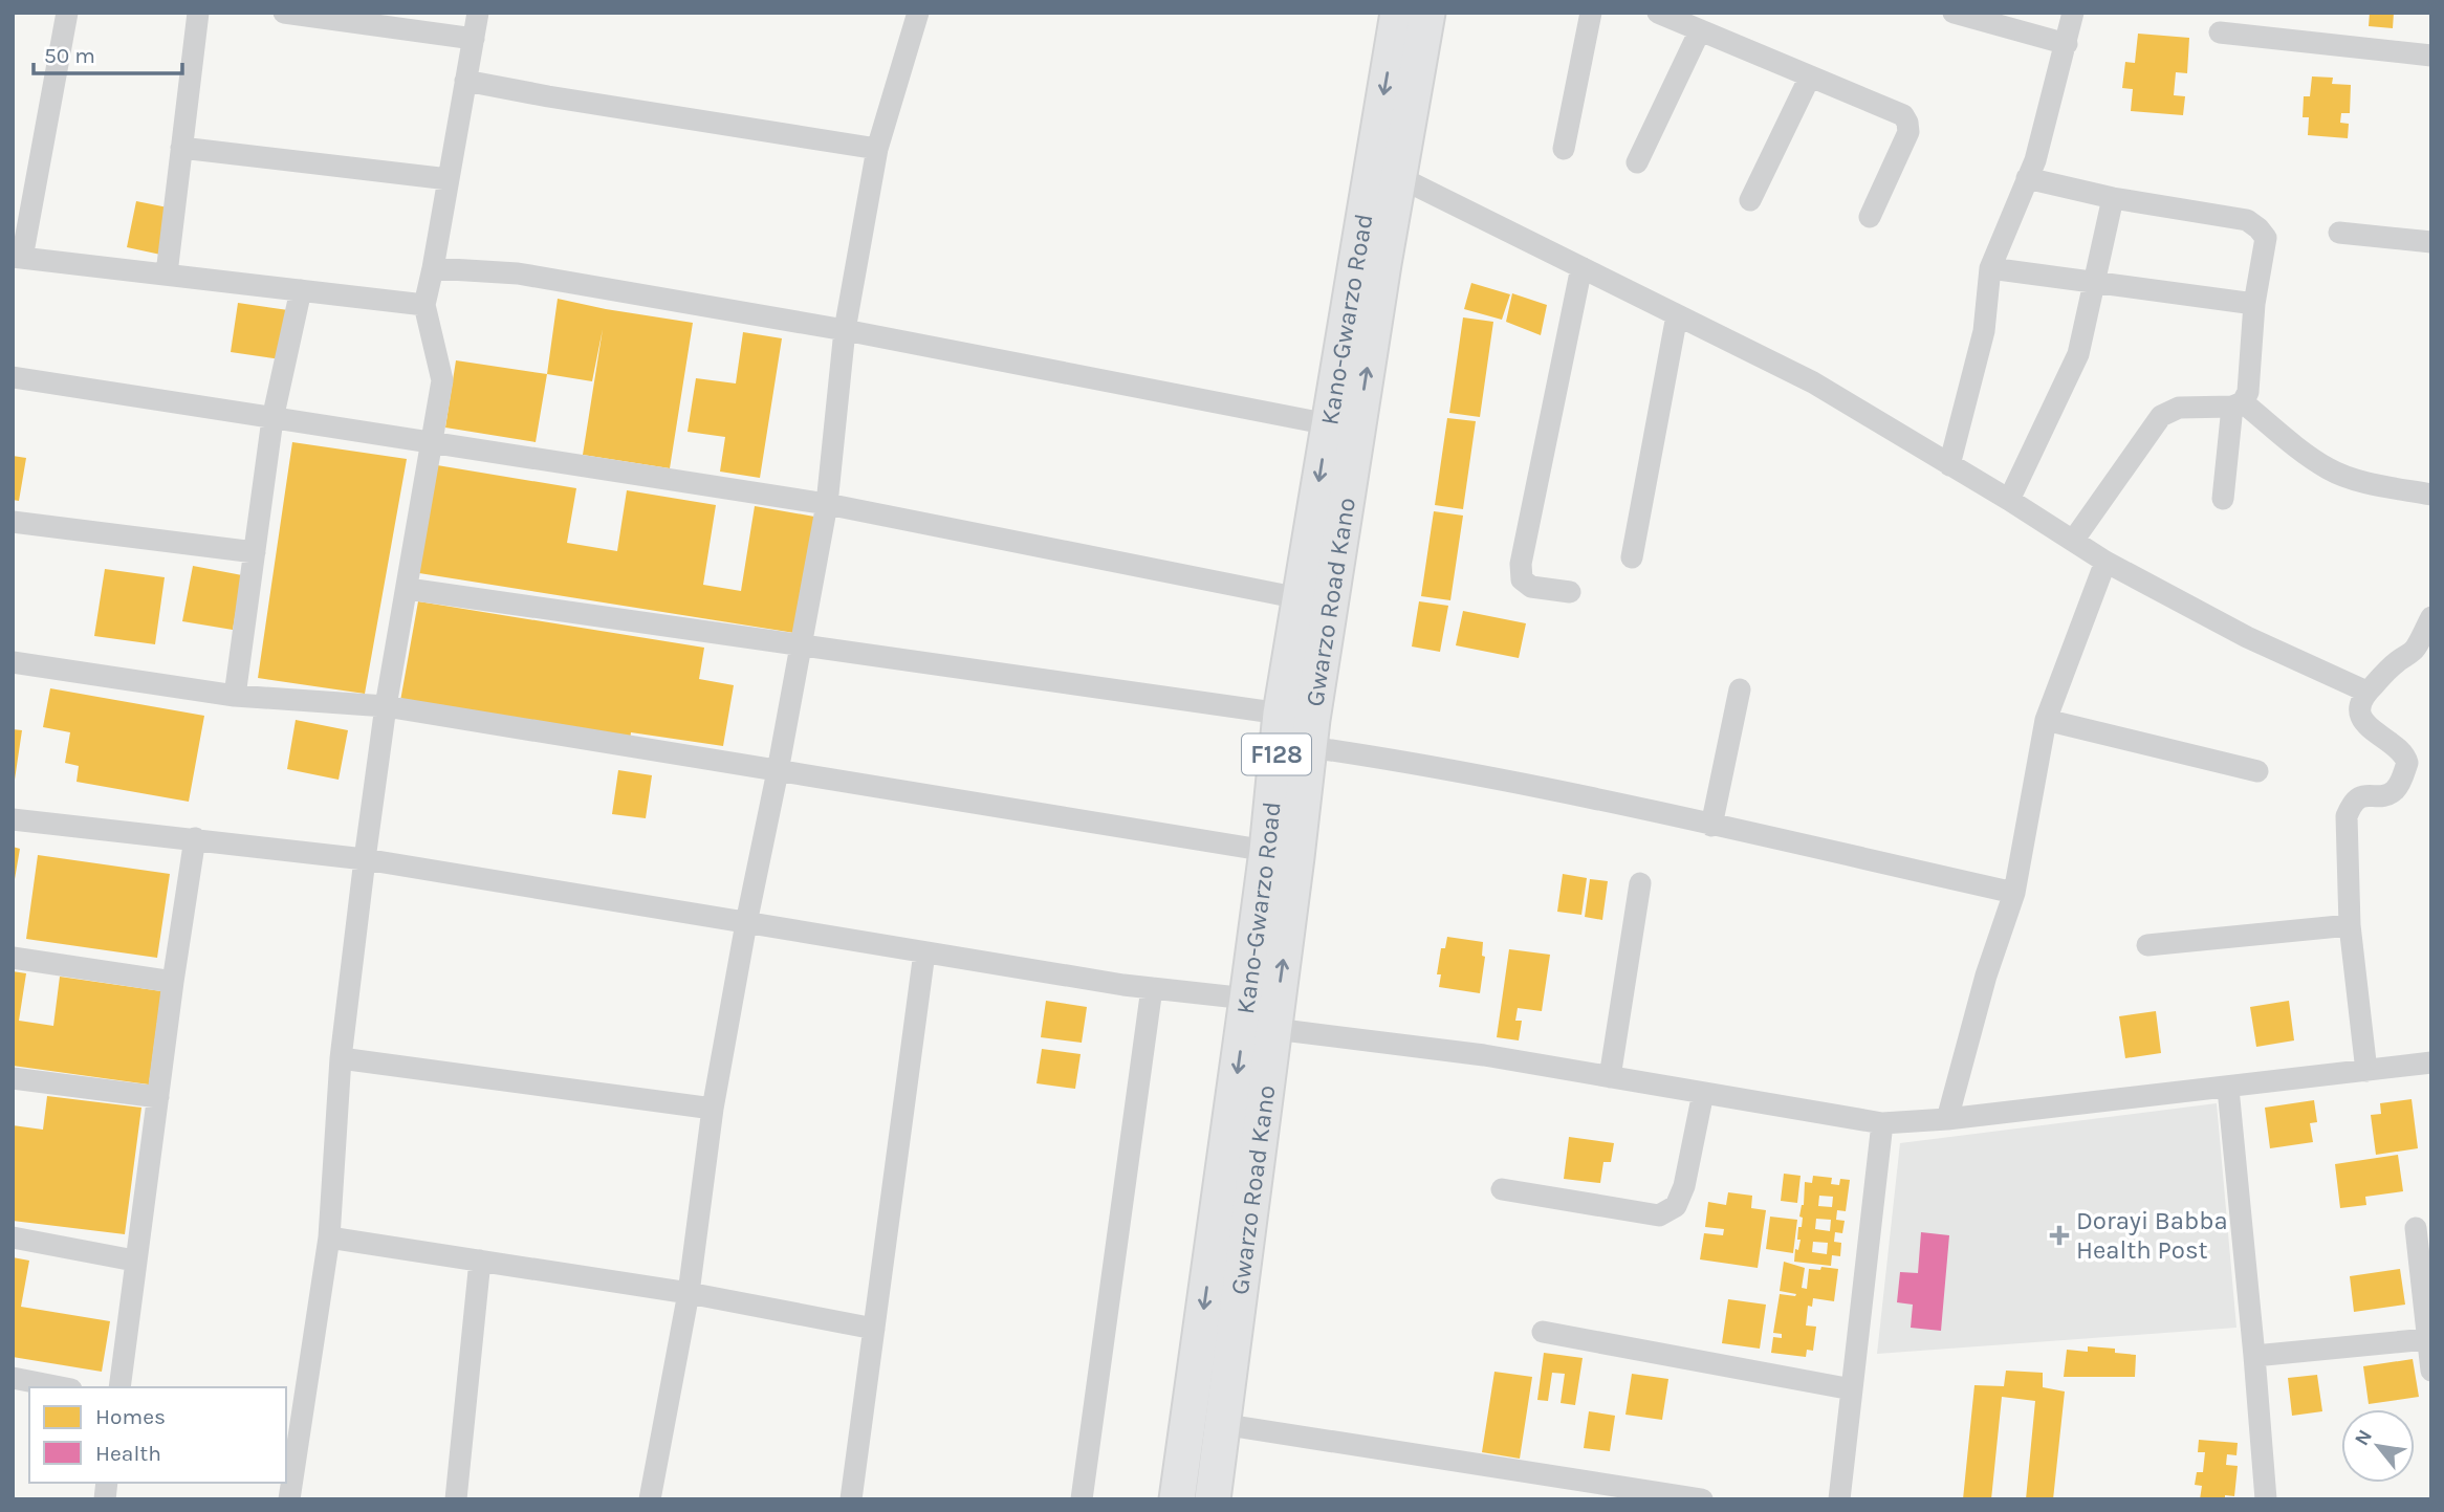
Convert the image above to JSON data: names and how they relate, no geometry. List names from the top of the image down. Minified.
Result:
{"streets":{"main road":["Kano-Gwarzo Road","Gwarzo Road Kano","F128"]},"crossings":[["Kano-Gwarzo Road","Gwarzo Road Kano"]],"one_way":["Kano-Gwarzo Road","Gwarzo Road Kano"],"places":{"health":["Dorayi Babba Health Post"]},"legend":["Homes","Health"],"scale_bar":"50 m","north":"top left"}
